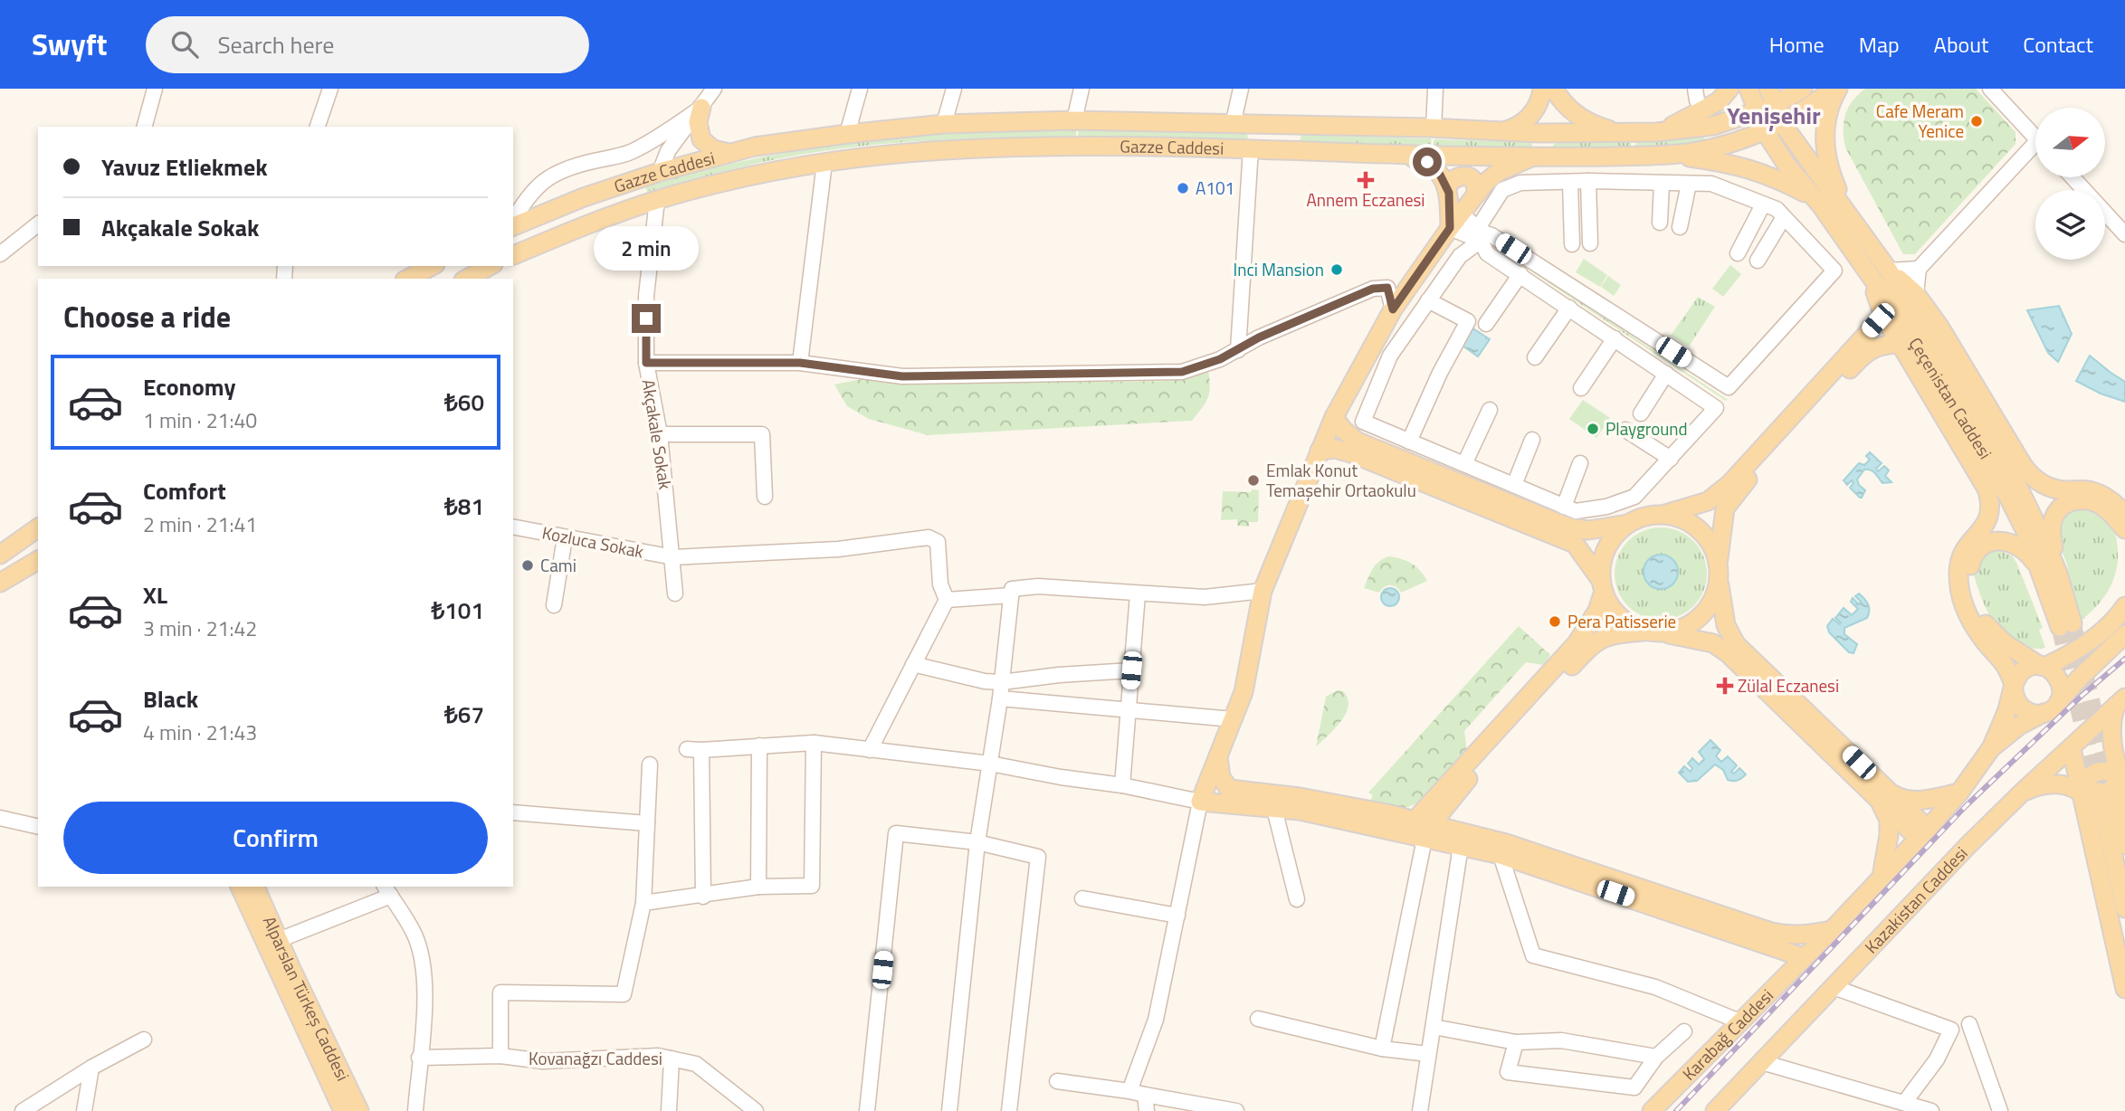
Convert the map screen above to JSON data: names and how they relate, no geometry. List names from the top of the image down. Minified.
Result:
{"streets":{"main road":["Gazze Caddesi","Çeçenistan Caddesi","Kazakistan Caddesi","Alparslan Türkeş Caddesi","Karabağ Caddesi"],"street":["Akçakale Sokak","Kozluca Sokak","Kovanağzı Caddesi"]},"crossings":[["Gazze Caddesi","Çeçenistan Caddesi"],["Gazze Caddesi","Akçakale Sokak"],["Akçakale Sokak","Kozluca Sokak"]],"districts":["Yenişehir"],"places":{"other":["Cafe Meram Yenice","A101","Inci Mansion","Playground","Emlak Konut Temaşehir Ortaokulu","Cami","Pera Patisserie"],"health":["Annem Eczanesi","Zülal Eczanesi"]},"north":"right","page":{"header":"Swyft","search":"Search here","nav":["Home","Map","About","Contact"],"banner":["Yavuz Etliekmek","Akçakale Sokak"],"bubble":"2 min","heading":"Choose a ride","list":[{"name":"Economy","note":"1 min · 21:40","value":"₺60"},{"name":"Comfort","note":"2 min · 21:41","value":"₺81"},{"name":"XL","note":"3 min · 21:42","value":"₺101"},{"name":"Black","note":"4 min · 21:43","value":"₺67"}],"buttons":"Confirm"}}
